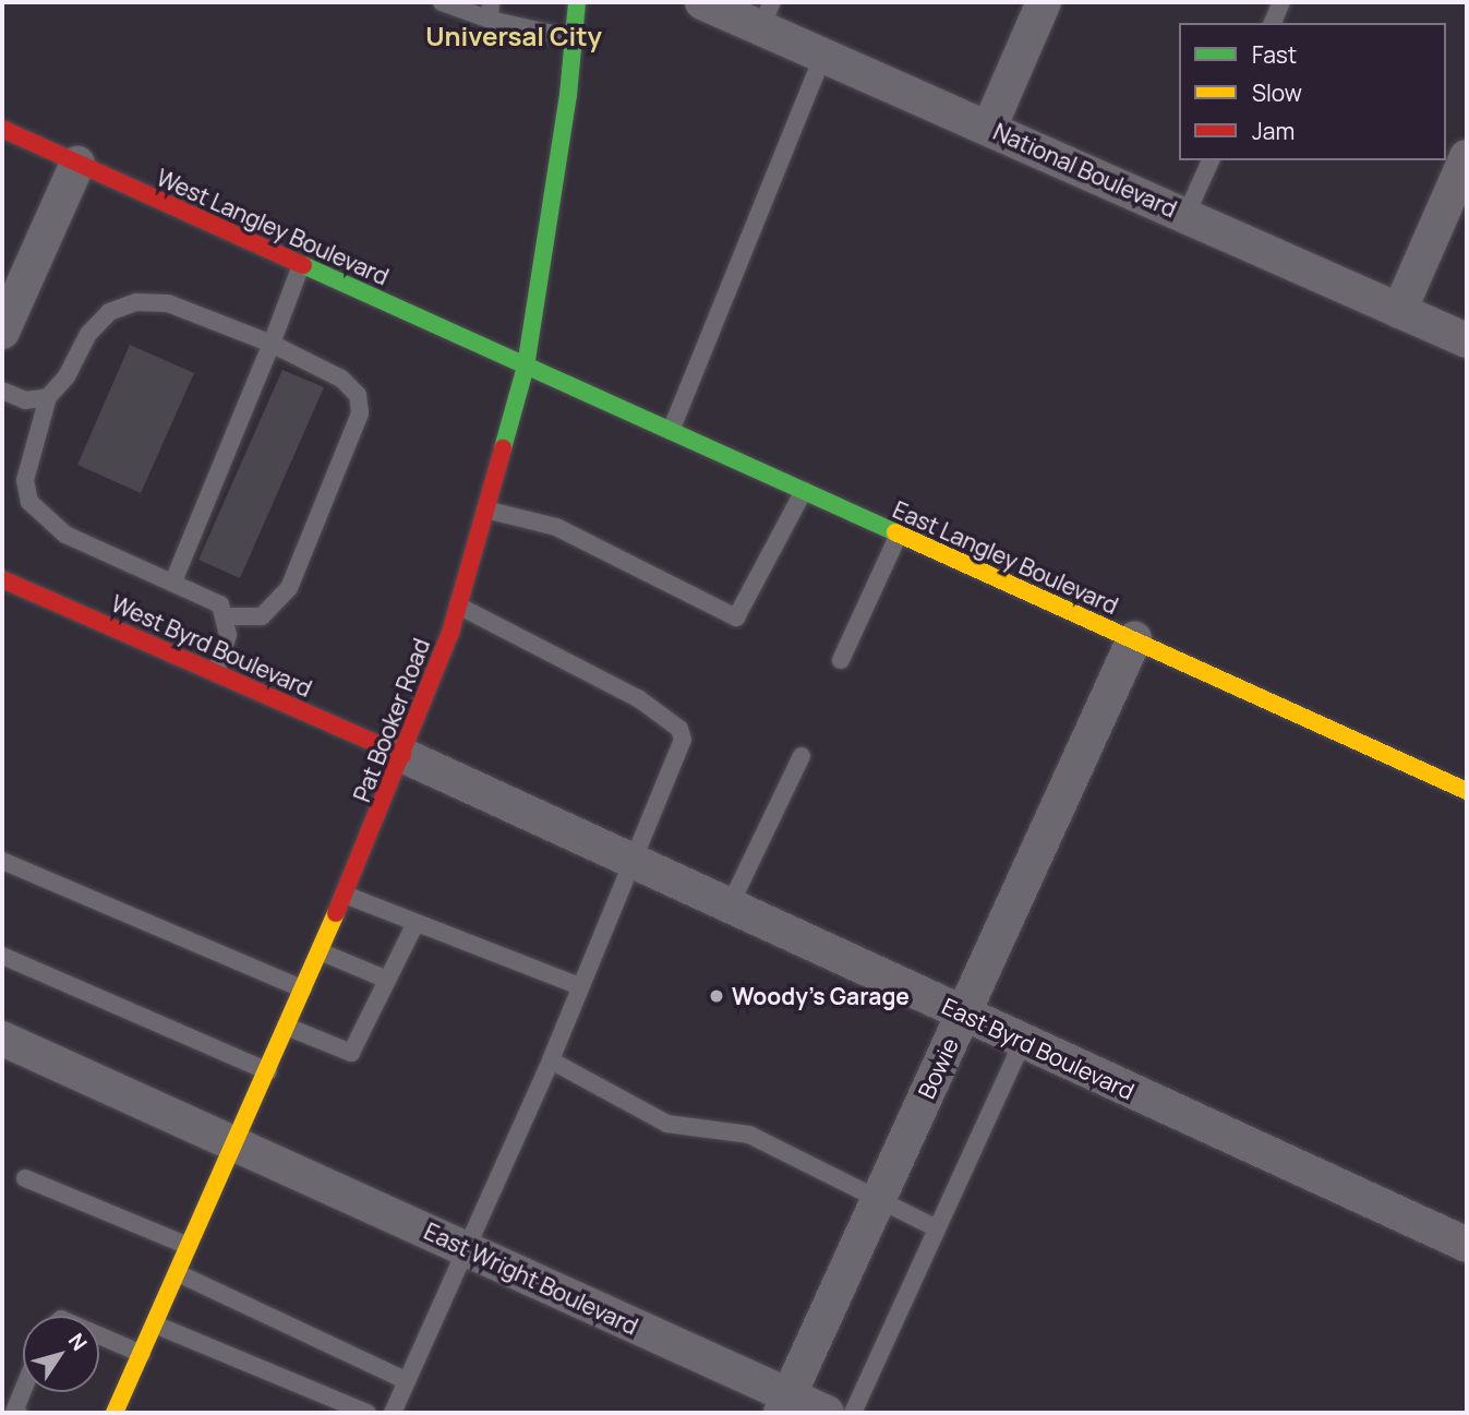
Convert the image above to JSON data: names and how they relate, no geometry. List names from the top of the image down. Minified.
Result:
{"streets":{"street":["National Boulevard","West Langley Boulevard","East Langley Boulevard","West Byrd Boulevard","Pat Booker Road","East Byrd Boulevard","Bowie","East Wright Boulevard"]},"crossings":[["West Langley Boulevard","East Langley Boulevard"],["West Langley Boulevard","Pat Booker Road"],["East Langley Boulevard","Pat Booker Road"],["East Langley Boulevard","Bowie"],["West Byrd Boulevard","Pat Booker Road"],["West Byrd Boulevard","East Byrd Boulevard"],["Pat Booker Road","East Byrd Boulevard"],["Pat Booker Road","East Wright Boulevard"],["East Byrd Boulevard","Bowie"],["Bowie","East Wright Boulevard"]],"districts":["Universal City"],"places":["Woody's Garage"],"legend":["Fast","Slow","Jam"],"north":"top right"}
